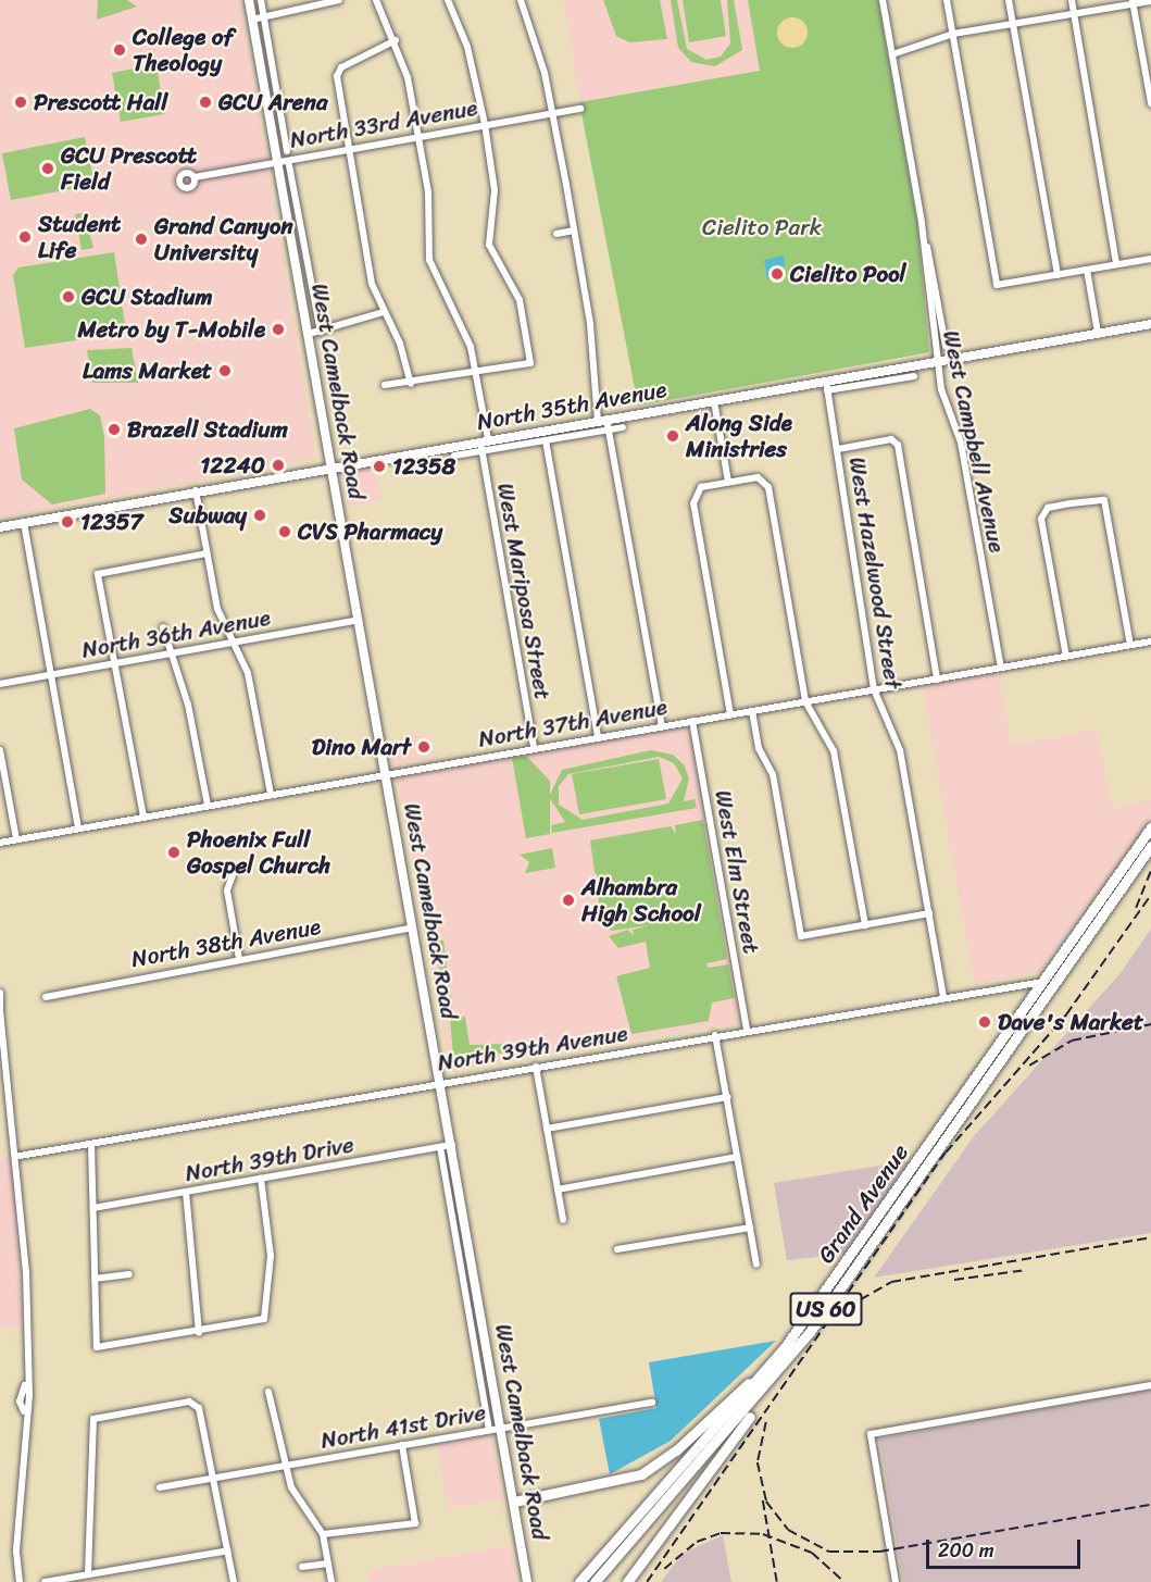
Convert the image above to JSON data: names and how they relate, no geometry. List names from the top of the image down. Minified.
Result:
{"streets":{"highway":["Grand Avenue","US 60"],"main road":["West Camelback Road","North 35th Avenue"],"street":["North 33rd Avenue","West Campbell Avenue","West Hazelwood Street","West Mariposa Street","North 36th Avenue","North 37th Avenue","West Elm Street","North 38th Avenue","North 39th Avenue","North 39th Drive","North 41st Drive"]},"crossings":[["North 33rd Avenue","West Camelback Road"],["North 33rd Avenue","West Mariposa Street"],["West Camelback Road","North 35th Avenue"],["West Camelback Road","North 36th Avenue"],["West Camelback Road","North 37th Avenue"],["West Camelback Road","North 38th Avenue"],["West Camelback Road","North 39th Avenue"],["West Camelback Road","North 39th Drive"],["West Camelback Road","North 41st Drive"],["North 35th Avenue","West Campbell Avenue"],["North 35th Avenue","West Hazelwood Street"],["North 35th Avenue","West Mariposa Street"],["West Campbell Avenue","North 37th Avenue"],["West Hazelwood Street","North 37th Avenue"],["West Hazelwood Street","North 39th Avenue"],["West Mariposa Street","North 37th Avenue"],["North 37th Avenue","West Elm Street"],["West Elm Street","North 39th Avenue"],["North 39th Avenue","Grand Avenue"]],"parks":["Cielito Park"],"places":["College of Theology","Prescott Hall","GCU Arena","GCU Prescott Field","Student Life","Grand Canyon University","Cielito Pool","GCU Stadium","Metro by T-Mobile","Lams Market","Brazell Stadium","Along Side Ministries","12240","12358","Subway","12357","CVS Pharmacy","Dino Mart","Phoenix Full Gospel Church","Alhambra High School","Dave's Market"],"scale_bar":"200 m"}
